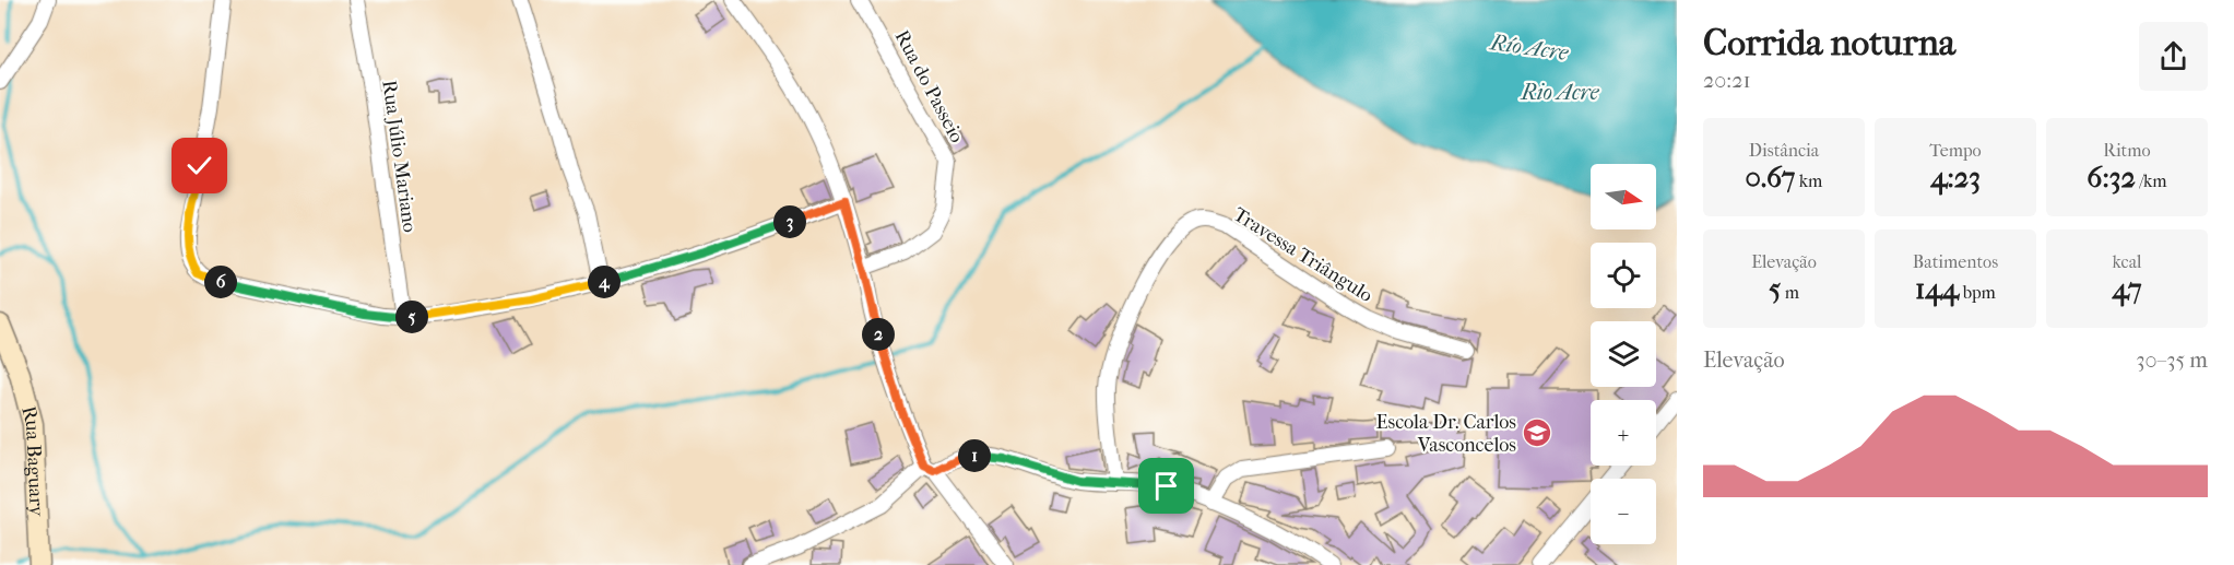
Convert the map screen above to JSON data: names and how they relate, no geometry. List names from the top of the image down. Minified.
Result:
{"streets":{"street":["Rua do Passeio","Rua Júlio Mariano","Travessa Triângulo","Rua Baguary"]},"water":["Río Acre","Rio Acre"],"places":{"school or university":["Escola Dr. Carlos Vasconcelos"]},"north":"right","page":{"heading":["Corrida noturna","20:21"],"stats":[["Distância","0.67 km"],["Tempo","4:23"],["Ritmo","6:32 /km"],["Elevação","5 m"],["Batimentos","144 bpm"],["kcal","47"]],"map_buttons":["+","−"],"pins":["3","4","6","5","2","1"],"chart":["Elevação","30–35 m"]}}
